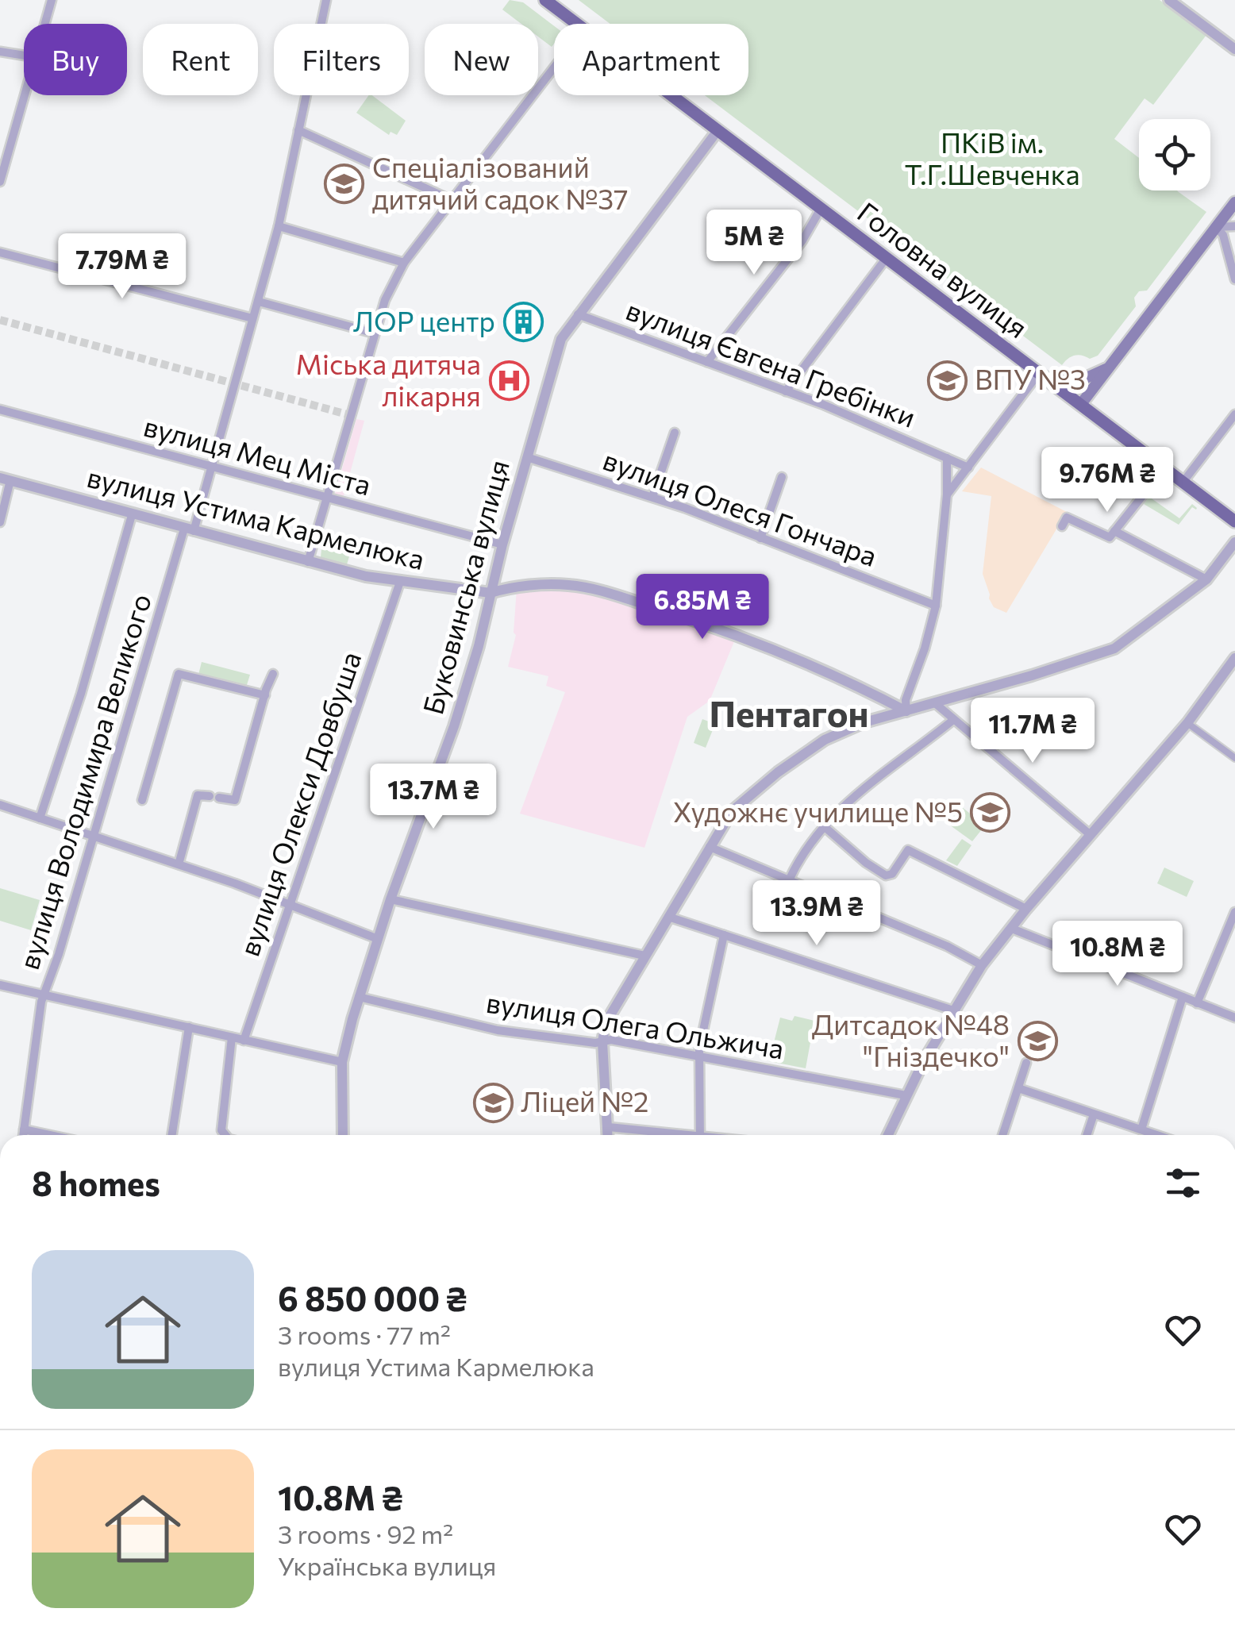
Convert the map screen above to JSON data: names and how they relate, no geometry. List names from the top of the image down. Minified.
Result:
{"streets":{"main road":["Головна вулиця"],"street":["вулиця Євгена Гребінки","вулиця Мец Міста","вулиця Олеся Гончара","вулиця Устима Кармелюка","Буковинська вулиця","вулиця Володимира Великого","вулиця Олекси Довбуша","вулиця Олега Ольжича"]},"crossings":[["Головна вулиця","Буковинська вулиця"],["вулиця Євгена Гребінки","Буковинська вулиця"],["вулиця Мец Міста","Буковинська вулиця"],["вулиця Мец Міста","вулиця Володимира Великого"],["вулиця Олеся Гончара","Буковинська вулиця"],["вулиця Устима Кармелюка","Буковинська вулиця"],["вулиця Устима Кармелюка","вулиця Володимира Великого"],["вулиця Устима Кармелюка","вулиця Олекси Довбуша"],["Буковинська вулиця","вулиця Олега Ольжича"]],"districts":["Пентагон"],"parks":["ПКіВ ім. Т.Г.Шевченка"],"places":{"school or university":["Спеціалізований дитячий садок №37","ВПУ №3","Художнє училище №5","Дитсадок №48 \"Гніздечко\"","Ліцей №2"],"building":["ЛОР центр"],"hospital":["Міська дитяча лікарня"]},"page":{"chip":["Buy","Rent","Filters","New","Apartment"],"price":["5M ₴","7.79M ₴","9.76M ₴","6.85M ₴","11.7M ₴","13.7M ₴","13.9M ₴","10.8M ₴"],"heading":"8 homes","list":[{"name":"6 850 000 ₴","note":"3 rooms · 77 m² · вулиця Устима Кармелюка"},{"name":"10.8M ₴","note":"3 rooms · 92 m² · Українська вулиця"}]}}
